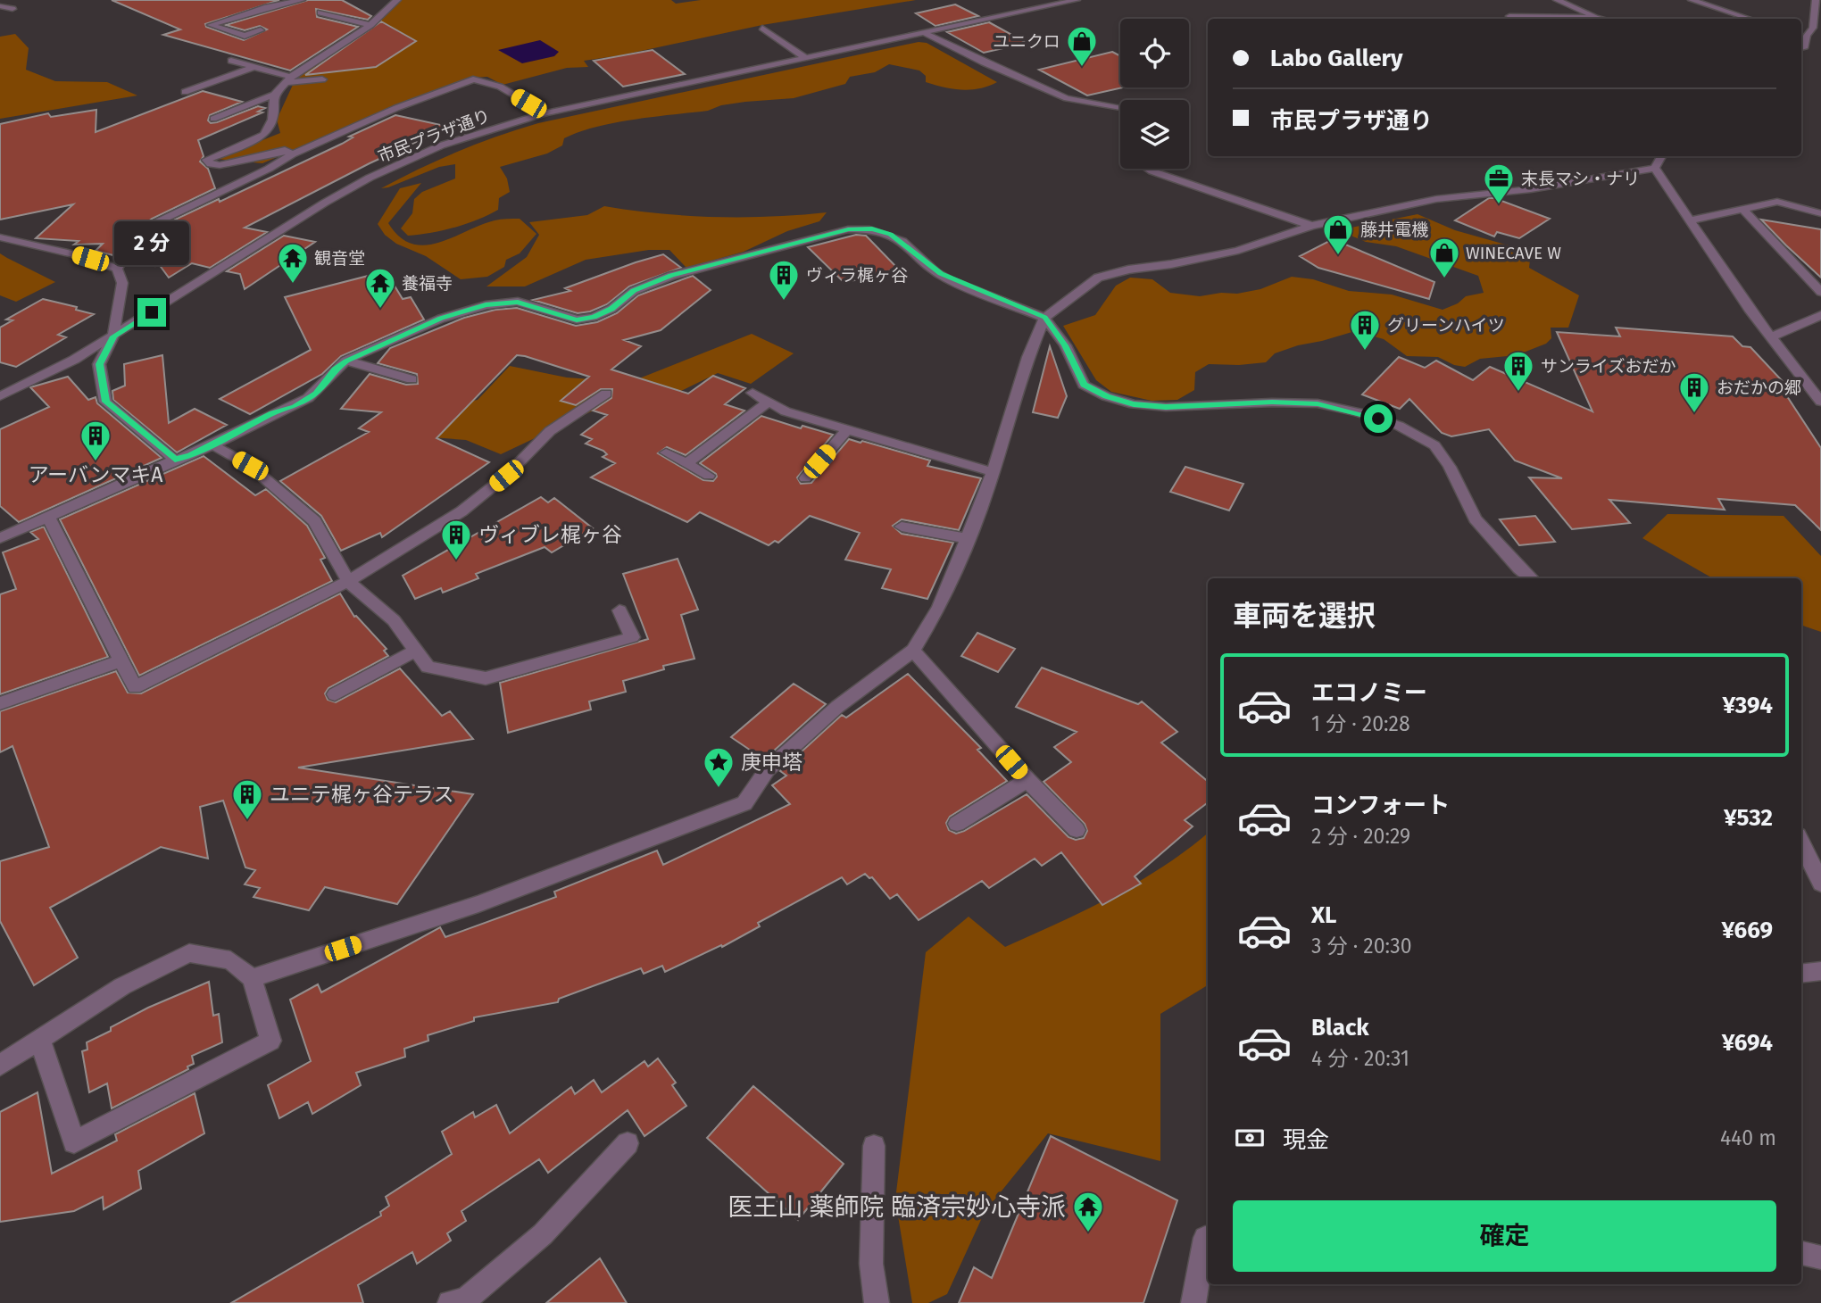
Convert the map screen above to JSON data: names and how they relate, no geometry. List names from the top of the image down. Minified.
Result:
{"streets":{"street":["市民プラザ通り"]},"places":{"shop":["ユニクロ","藤井電機","WINECAVE W"],"office":["末長マシ・ナリ"],"temple":["観音堂","養福寺","医王山 薬師院 臨済宗妙心寺派"],"building":["ヴィラ梶ヶ谷","グリーンハイツ","サンライズおだか","おだかの郷","アーバンマキA","ヴィブレ梶ヶ谷","ユニテ梶ヶ谷テラス"],"place":["庚申塔"]},"page":{"banner":["Labo Gallery","市民プラザ通り"],"bubble":"2 分","heading":"車両を選択","list":[{"name":"エコノミー","note":"1 分 · 20:28","value":"¥394"},{"name":"コンフォート","note":"2 分 · 20:29","value":"¥532"},{"name":"XL","note":"3 分 · 20:30","value":"¥669"},{"name":"Black","note":"4 分 · 20:31","value":"¥694"}],"pay":["現金","440 m"],"buttons":"確定"}}
